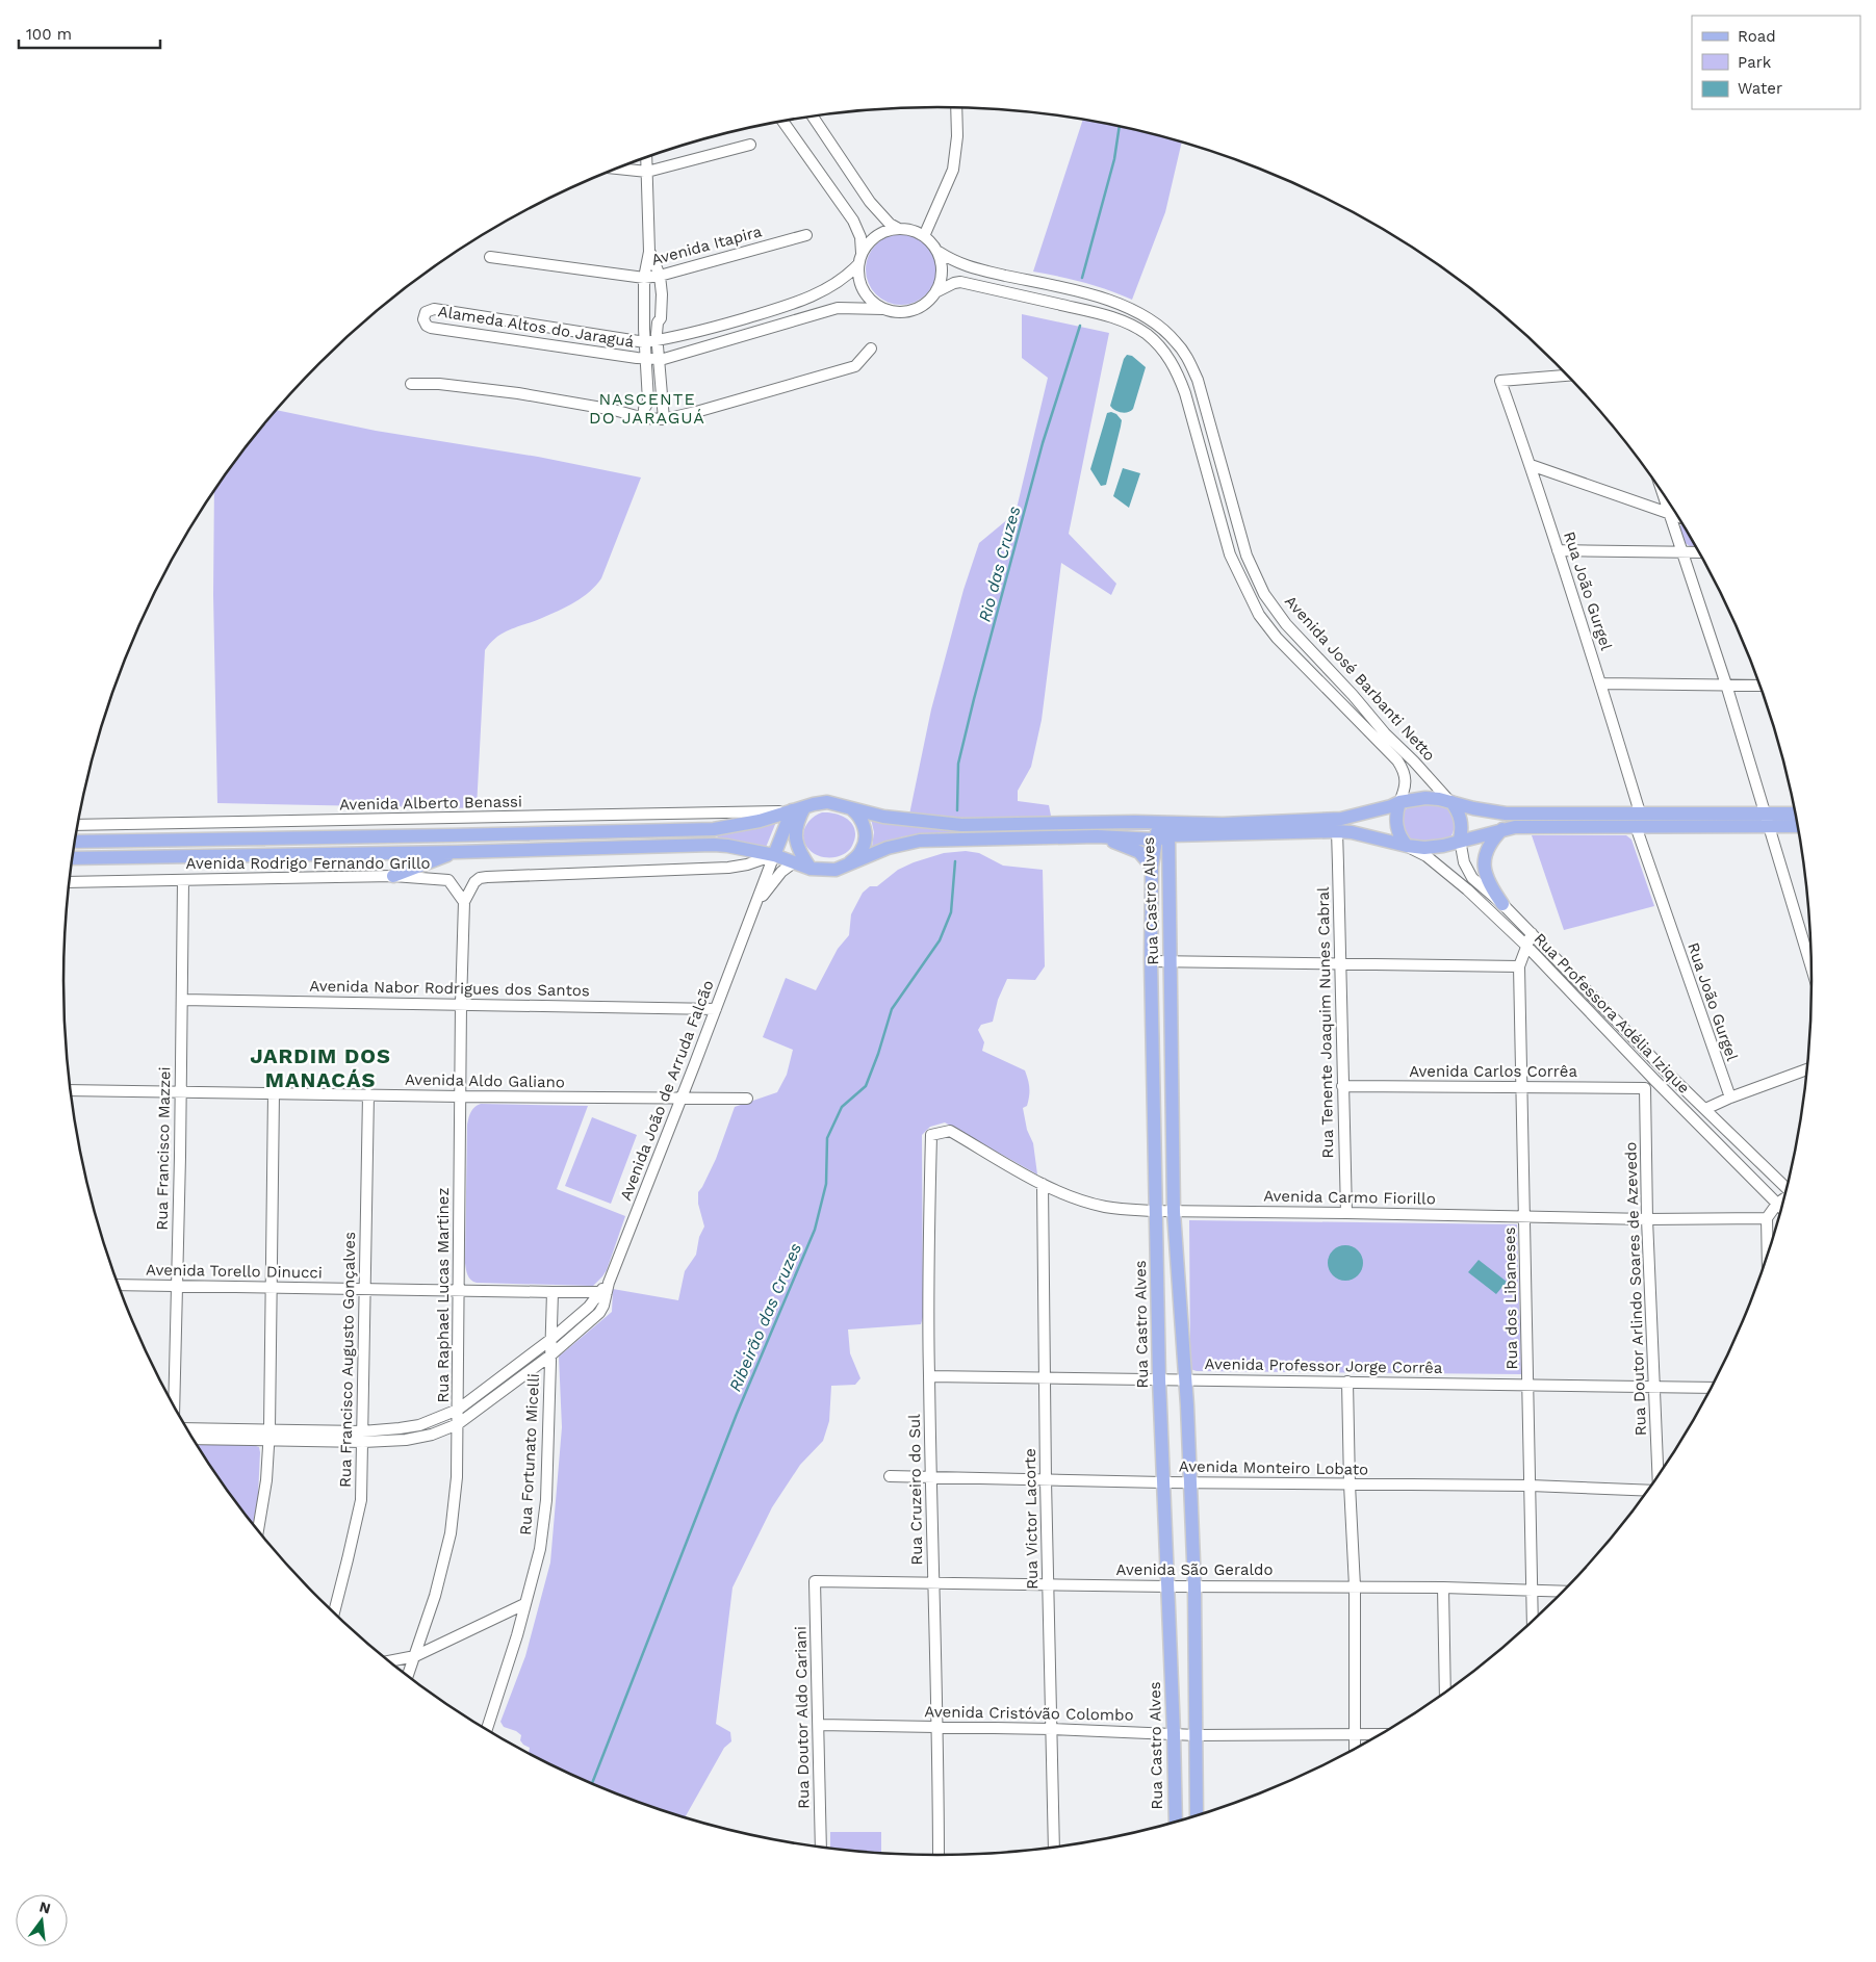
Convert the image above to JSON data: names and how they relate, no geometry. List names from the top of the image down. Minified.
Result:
{"streets":{"main road":["Rua Castro Alves"],"street":["Avenida Itapira","Alameda Altos do Jaraguá","Rua João Gurgel","Avenida José Barbanti Netto","Avenida Alberto Benassi","Avenida Rodrigo Fernando Grillo","Avenida Nabor Rodrigues dos Santos","Rua Professora Adélia Izique","Rua Tenente Joaquim Nunes Cabral","Avenida Carlos Corrêa","Avenida Aldo Galiano","Avenida João de Arruda Falcão","Rua Francisco Mazzei","Avenida Carmo Fiorillo","Avenida Torello Dinucci","Rua Doutor Arlindo Soares de Azevedo","Rua Raphael Lucas Martinez","Rua dos Libaneses","Rua Francisco Augusto Gonçalves","Avenida Professor Jorge Corrêa","Rua Fortunato Micelli","Avenida Monteiro Lobato","Rua Cruzeiro do Sul","Rua Victor Lacorte","Avenida São Geraldo","Avenida Cristóvão Colombo","Rua Doutor Aldo Cariani"]},"crossings":[["Alameda Altos do Jaraguá","Avenida José Barbanti Netto"],["Avenida José Barbanti Netto","Rua Professora Adélia Izique"],["Avenida Rodrigo Fernando Grillo","Rua Francisco Mazzei"],["Avenida Rodrigo Fernando Grillo","Rua Raphael Lucas Martinez"],["Rua Castro Alves","Avenida Carmo Fiorillo"],["Rua Castro Alves","Avenida Professor Jorge Corrêa"],["Rua Castro Alves","Avenida Monteiro Lobato"],["Rua Castro Alves","Avenida São Geraldo"],["Rua Castro Alves","Avenida Cristóvão Colombo"],["Avenida Nabor Rodrigues dos Santos","Avenida João de Arruda Falcão"],["Avenida Nabor Rodrigues dos Santos","Rua Francisco Mazzei"],["Avenida Nabor Rodrigues dos Santos","Rua Raphael Lucas Martinez"],["Rua Tenente Joaquim Nunes Cabral","Avenida Carlos Corrêa"],["Rua Tenente Joaquim Nunes Cabral","Avenida Carmo Fiorillo"],["Avenida Carlos Corrêa","Rua Doutor Arlindo Soares de Azevedo"],["Avenida Carlos Corrêa","Rua dos Libaneses"],["Avenida Aldo Galiano","Avenida João de Arruda Falcão"],["Avenida Aldo Galiano","Rua Francisco Mazzei"],["Avenida Aldo Galiano","Rua Raphael Lucas Martinez"],["Avenida Aldo Galiano","Rua Francisco Augusto Gonçalves"],["Avenida João de Arruda Falcão","Avenida Torello Dinucci"],["Avenida João de Arruda Falcão","Rua Raphael Lucas Martinez"],["Avenida João de Arruda Falcão","Rua Francisco Augusto Gonçalves"],["Avenida João de Arruda Falcão","Rua Fortunato Micelli"],["Rua Francisco Mazzei","Avenida Torello Dinucci"],["Avenida Carmo Fiorillo","Rua Doutor Arlindo Soares de Azevedo"],["Avenida Carmo Fiorillo","Rua dos Libaneses"],["Avenida Carmo Fiorillo","Rua Cruzeiro do Sul"],["Avenida Carmo Fiorillo","Rua Victor Lacorte"],["Avenida Torello Dinucci","Rua Raphael Lucas Martinez"],["Avenida Torello Dinucci","Rua Francisco Augusto Gonçalves"],["Avenida Torello Dinucci","Rua Fortunato Micelli"],["Rua Doutor Arlindo Soares de Azevedo","Avenida Professor Jorge Corrêa"],["Rua dos Libaneses","Avenida Professor Jorge Corrêa"],["Rua dos Libaneses","Avenida Monteiro Lobato"],["Rua dos Libaneses","Avenida São Geraldo"],["Avenida Professor Jorge Corrêa","Rua Cruzeiro do Sul"],["Avenida Professor Jorge Corrêa","Rua Victor Lacorte"],["Avenida Monteiro Lobato","Rua Cruzeiro do Sul"],["Avenida Monteiro Lobato","Rua Victor Lacorte"],["Rua Cruzeiro do Sul","Avenida São Geraldo"],["Rua Cruzeiro do Sul","Avenida Cristóvão Colombo"],["Rua Victor Lacorte","Avenida São Geraldo"],["Rua Victor Lacorte","Avenida Cristóvão Colombo"],["Avenida São Geraldo","Rua Doutor Aldo Cariani"],["Avenida Cristóvão Colombo","Rua Doutor Aldo Cariani"]],"districts":["NASCENTE DO JARAGUÁ","JARDIM DOS MANACÁS"],"water":["Rio das Cruzes","Ribeirão das Cruzes"],"legend":["Road","Park","Water"],"scale_bar":"100 m","north":"top"}
